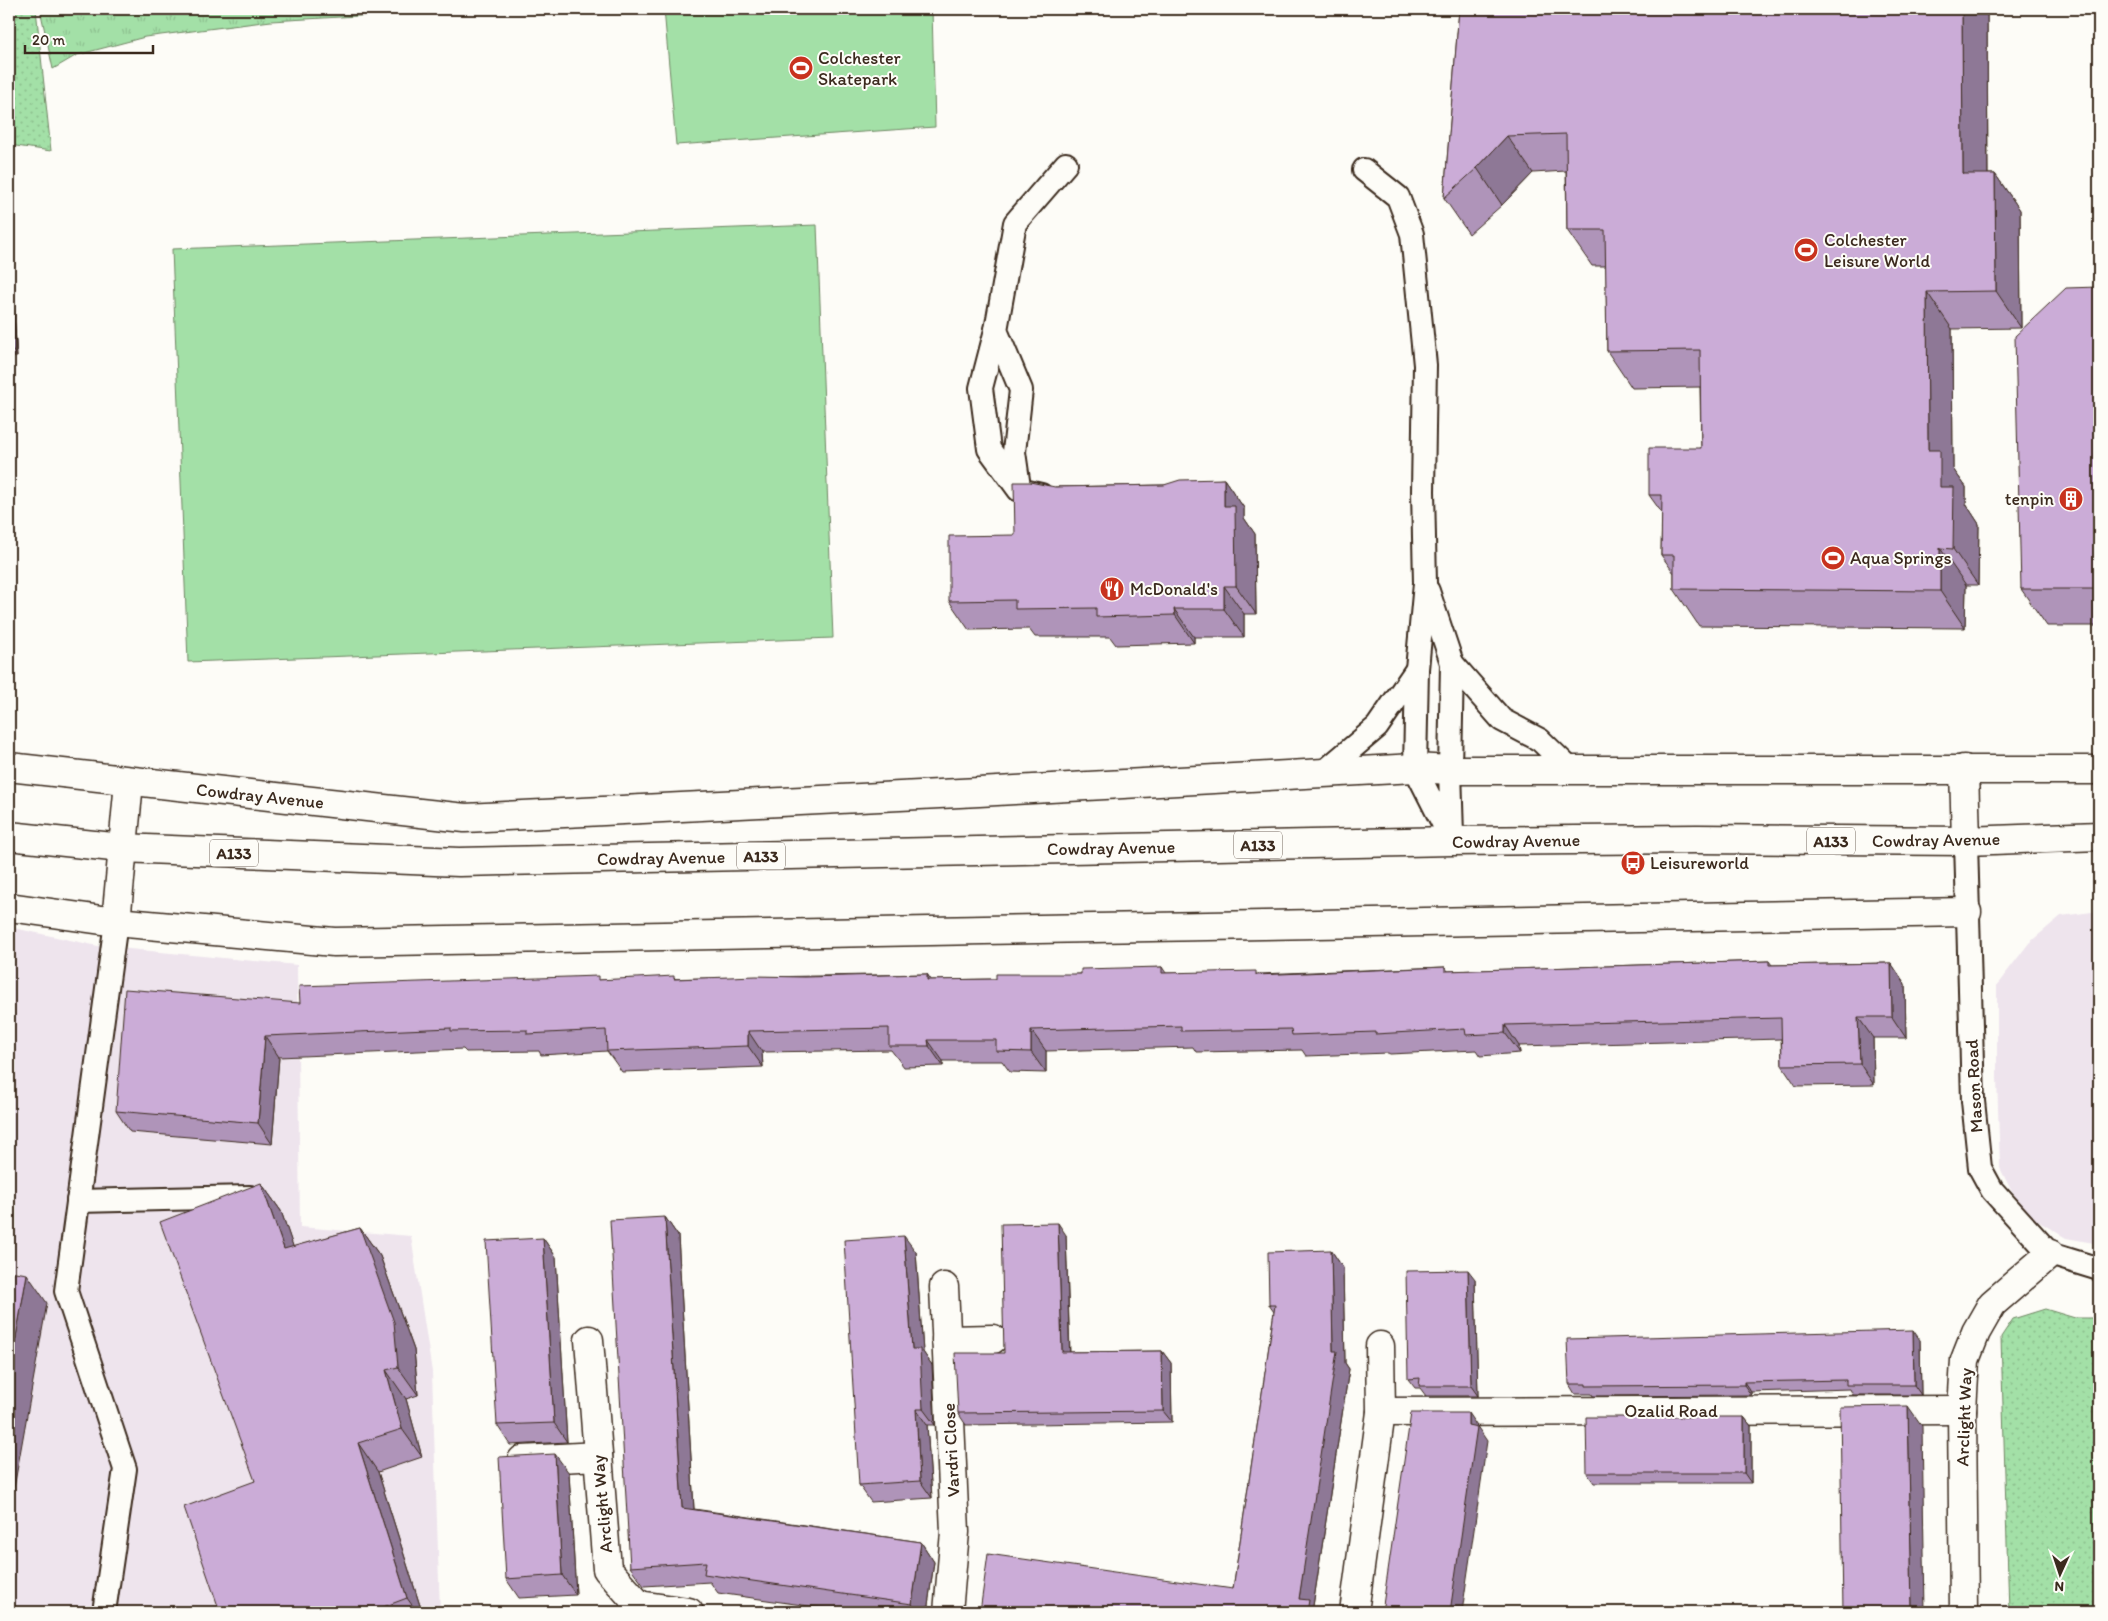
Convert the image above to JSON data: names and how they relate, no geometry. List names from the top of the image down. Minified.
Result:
{"streets":{"main road":["Cowdray Avenue","A133","Ozalid Road","Arclight Way","Vardri Close"],"lane":["Mason Road"]},"crossings":[["Cowdray Avenue","Mason Road"],["Mason Road","Arclight Way"],["Ozalid Road","Arclight Way"]],"places":{"sports":["Colchester Skatepark","Colchester Leisure World","Aqua Springs"],"building":["tenpin"],"restaurant":["McDonald's"],"bus stop":["Leisureworld"]},"scale_bar":"20 m","north":"bottom"}
